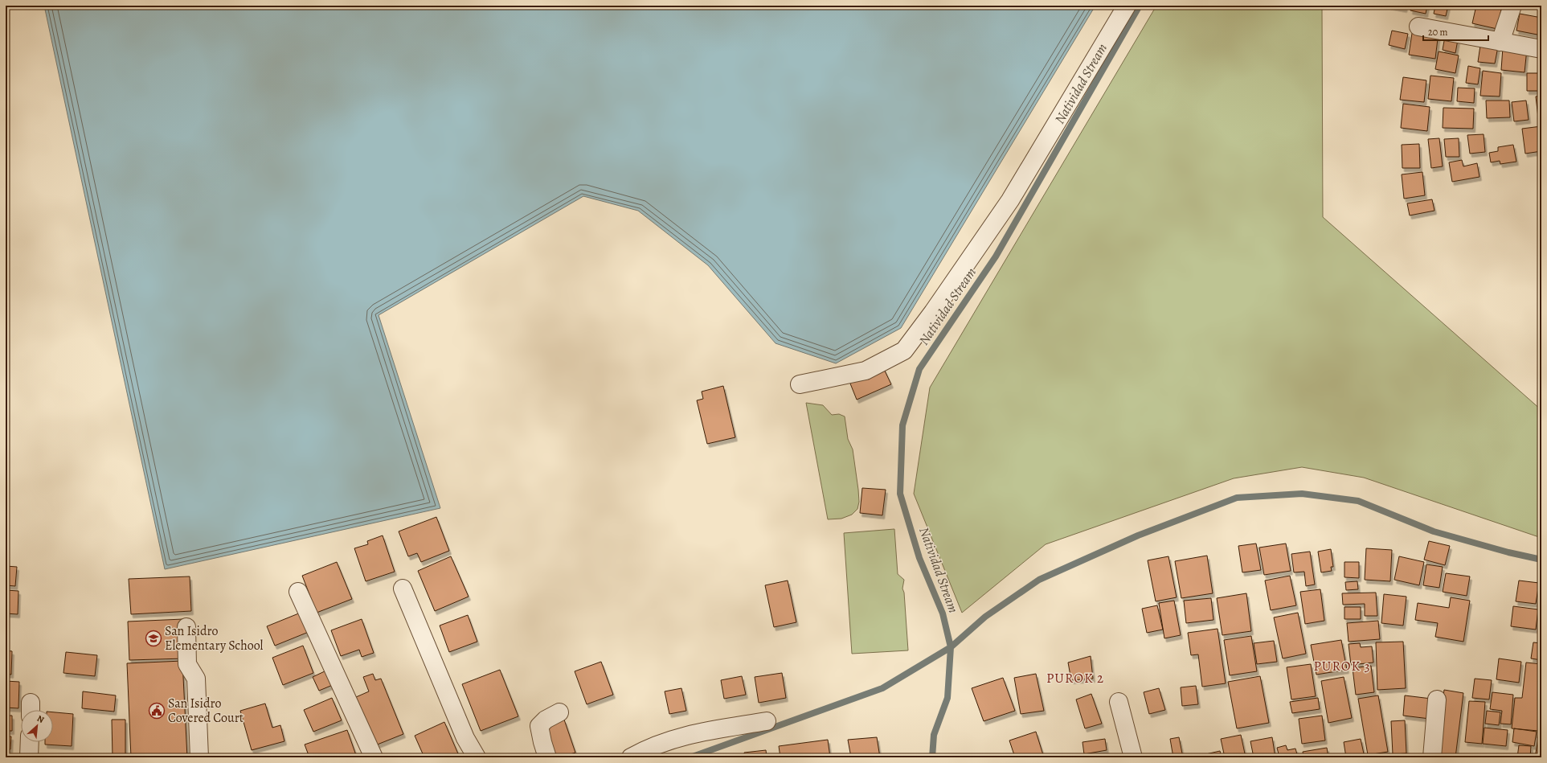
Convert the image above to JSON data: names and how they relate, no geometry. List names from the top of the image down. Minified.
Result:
{"districts":["PUROK 3","PUROK 2"],"water":["Natividad Stream"],"places":{"school or university":["San Isidro Elementary School"],"public building":["San Isidro Covered Court"]},"scale_bar":"20 m","north":"top right"}
